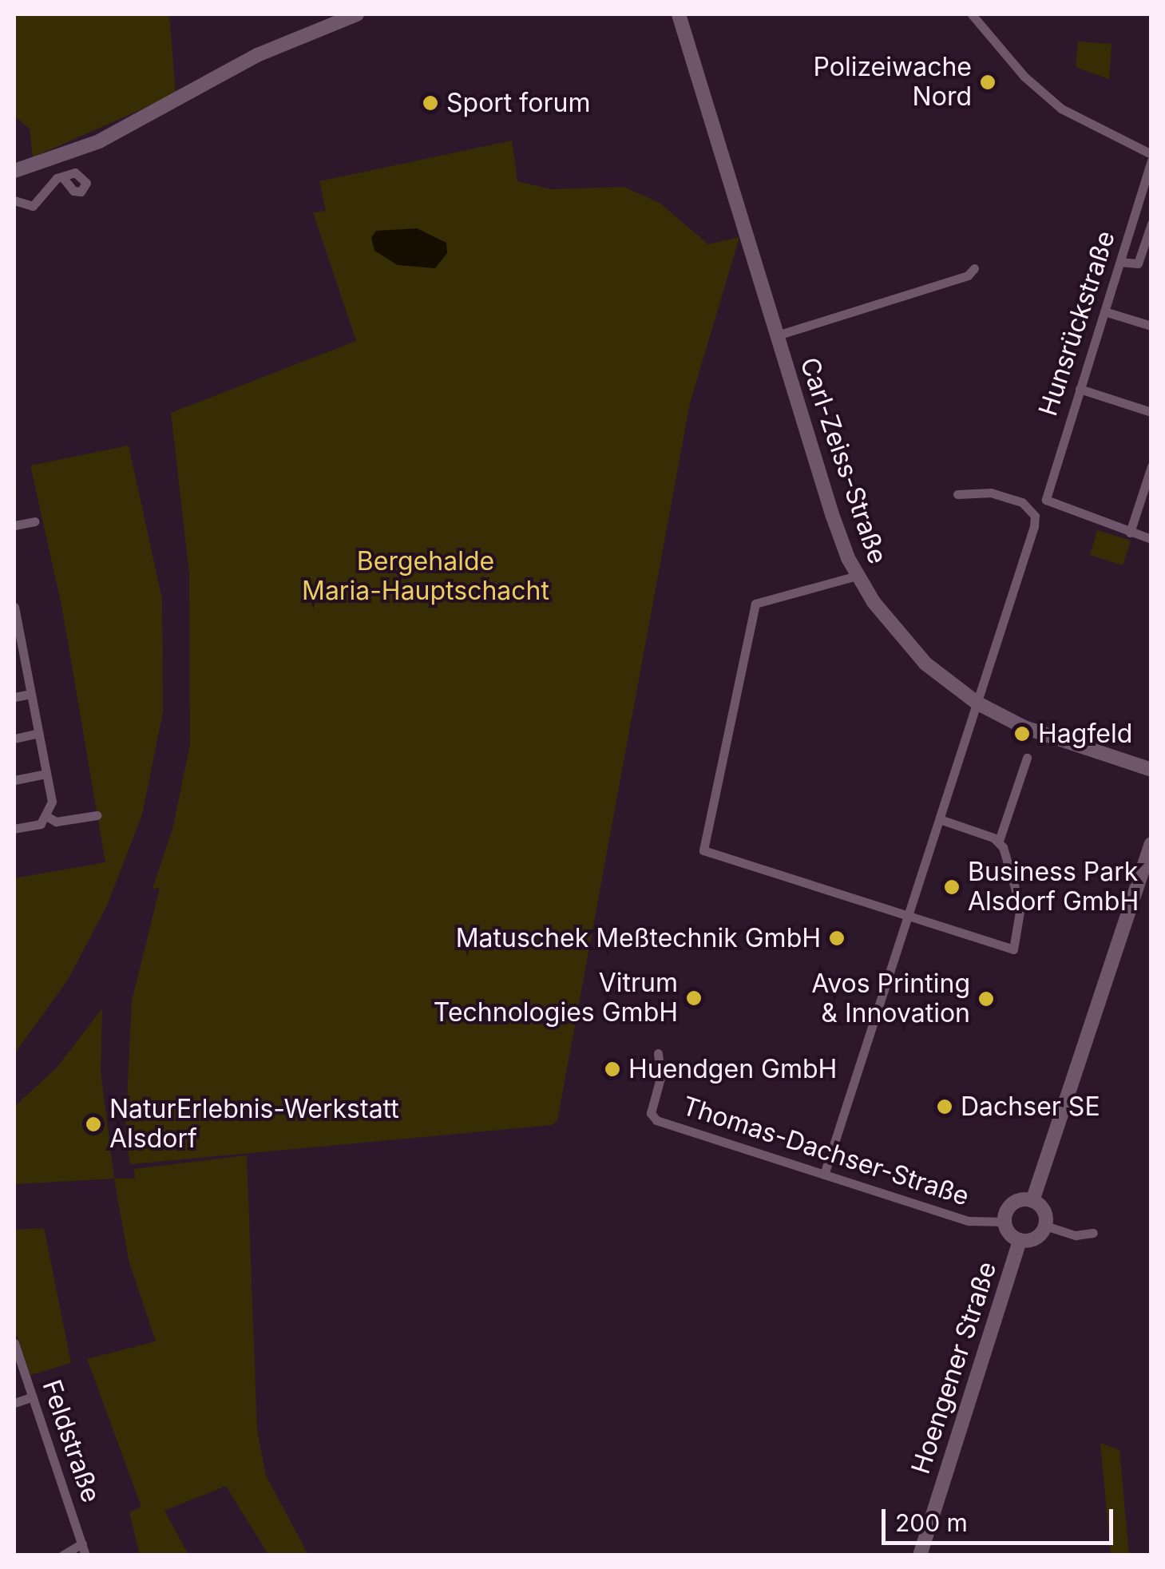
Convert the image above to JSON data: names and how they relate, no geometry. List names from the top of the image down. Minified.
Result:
{"streets":{"street":["Hunsrückstraße","Carl-Zeiss-Straße","Thomas-Dachser-Straße","Hoengener Straße","Feldstraße"]},"crossings":[["Thomas-Dachser-Straße","Hoengener Straße"]],"parks":["Bergehalde Maria-Hauptschacht"],"places":["Polizeiwache Nord","Sport forum","Hagfeld","Business Park Alsdorf GmbH","Matuschek Meßtechnik GmbH","Vitrum Technologies GmbH","Avos Printing & Innovation","Huendgen GmbH","Dachser SE","NaturErlebnis-Werkstatt Alsdorf"],"scale_bar":"200 m"}
